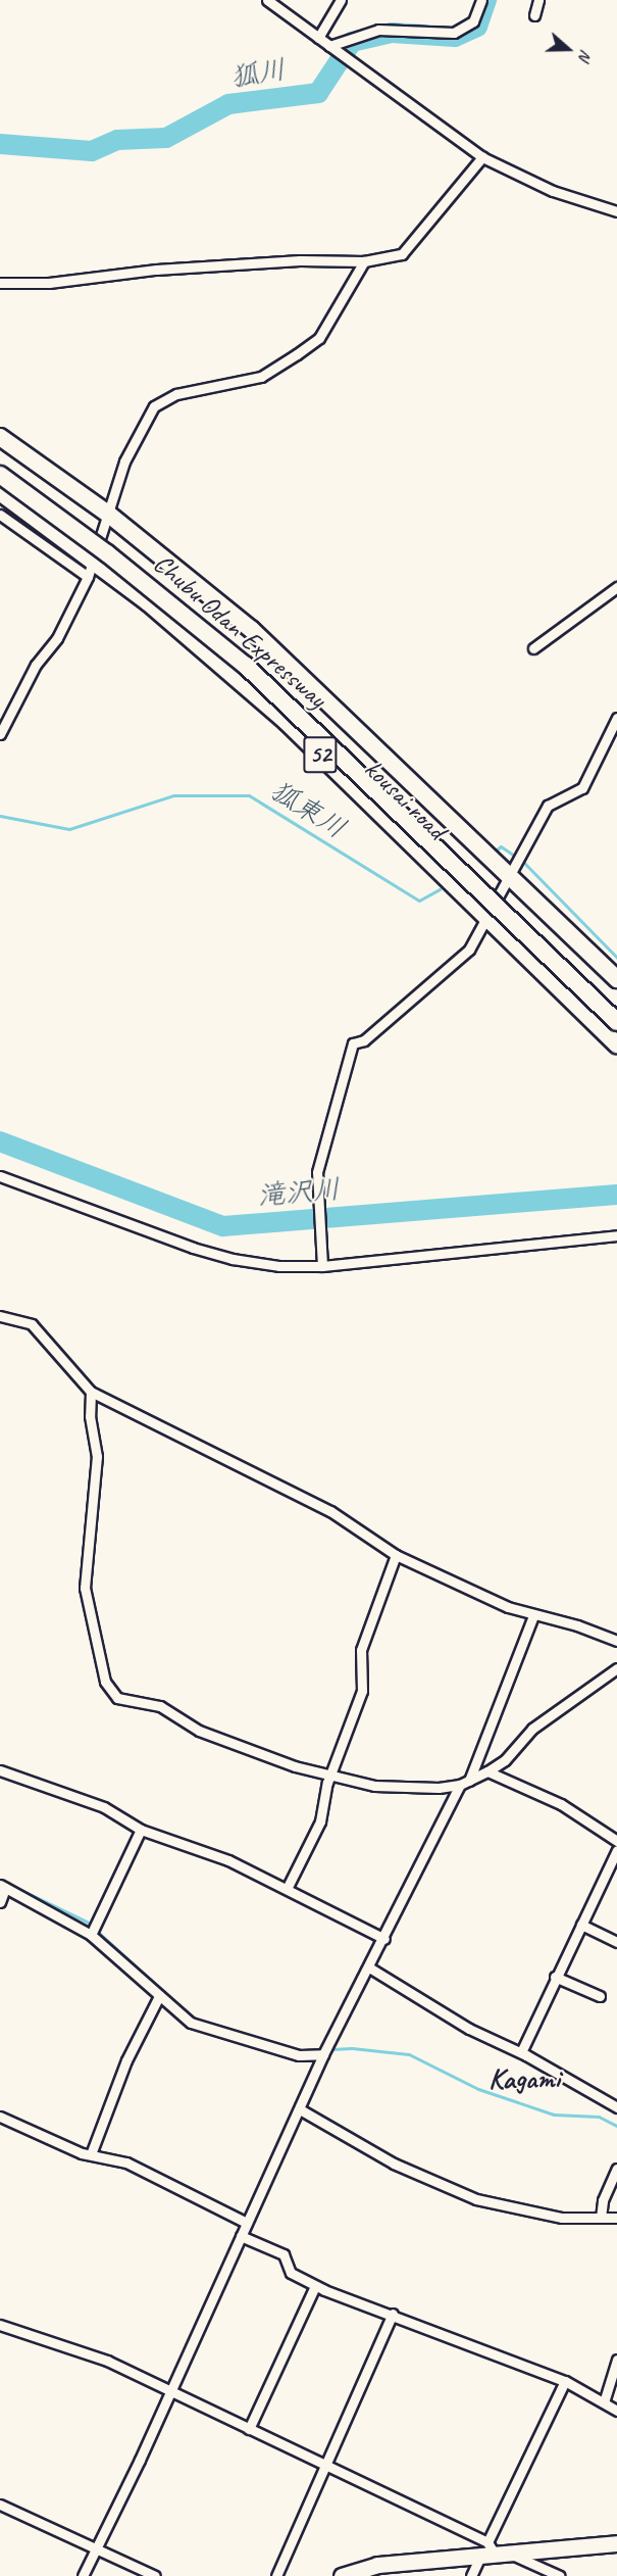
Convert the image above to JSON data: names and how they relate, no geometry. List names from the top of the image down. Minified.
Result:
{"streets":{"highway":["Chubu Odan Expressway","52","kousai road"]},"districts":["Kagami"],"water":["狐川","狐東川","滝沢川"],"north":"right"}
